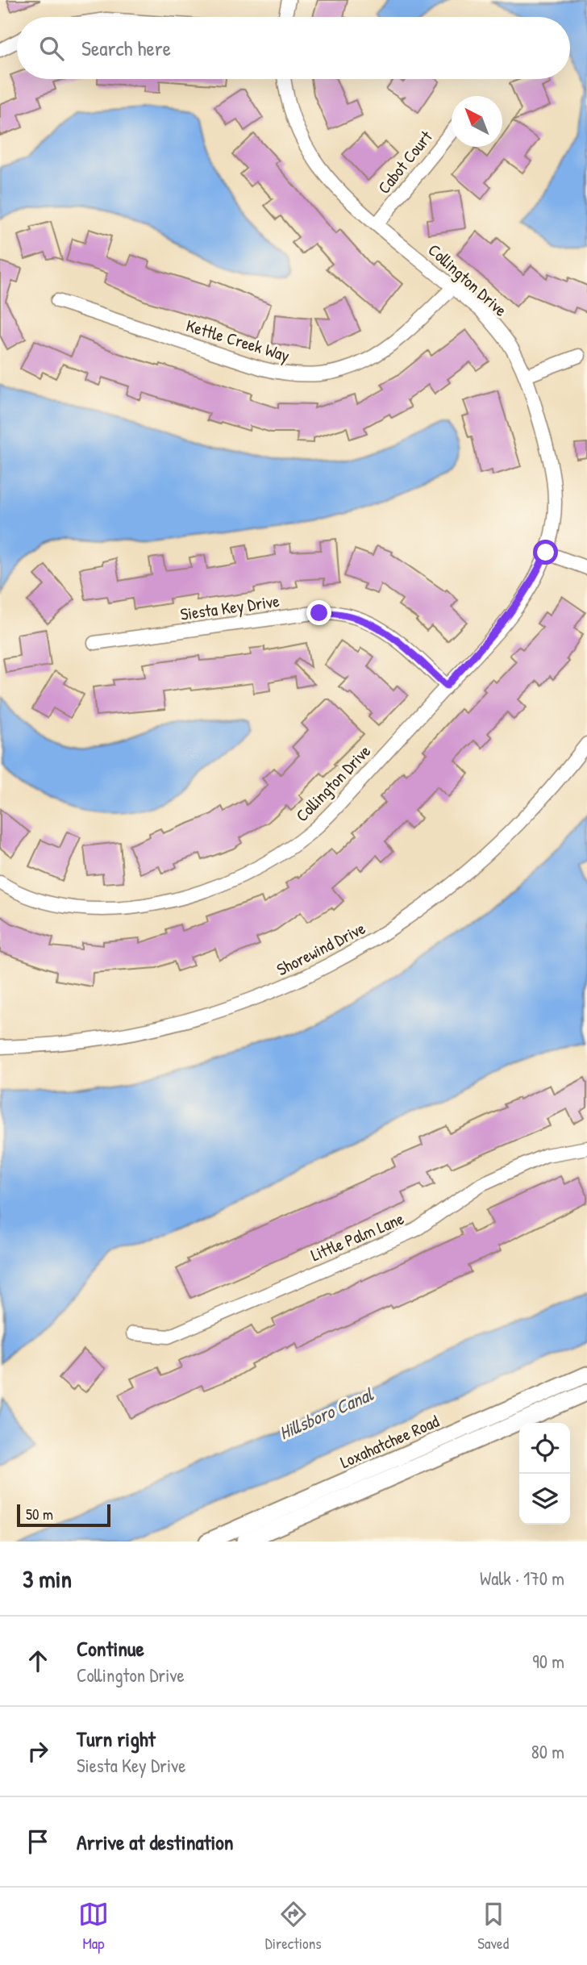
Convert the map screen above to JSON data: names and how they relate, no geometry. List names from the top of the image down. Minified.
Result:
{"streets":{"main road":["Loxahatchee Road"],"street":["Cabot Court","Collington Drive","Kettle Creek Way","Siesta Key Drive","Shorewind Drive","Little Palm Lane"]},"crossings":[["Cabot Court","Collington Drive"],["Collington Drive","Kettle Creek Way"],["Collington Drive","Siesta Key Drive"]],"water":["Hillsboro Canal"],"scale_bar":"50 m","north":"top left","page":{"search":"Search here","scale":"50 m","heading":["3 min","Walk · 170 m"],"list":[["Continue","Collington Drive","90 m"],["Turn right","Siesta Key Drive","80 m"],"Arrive at destination"],"nav":["Map","Directions","Saved"]}}
